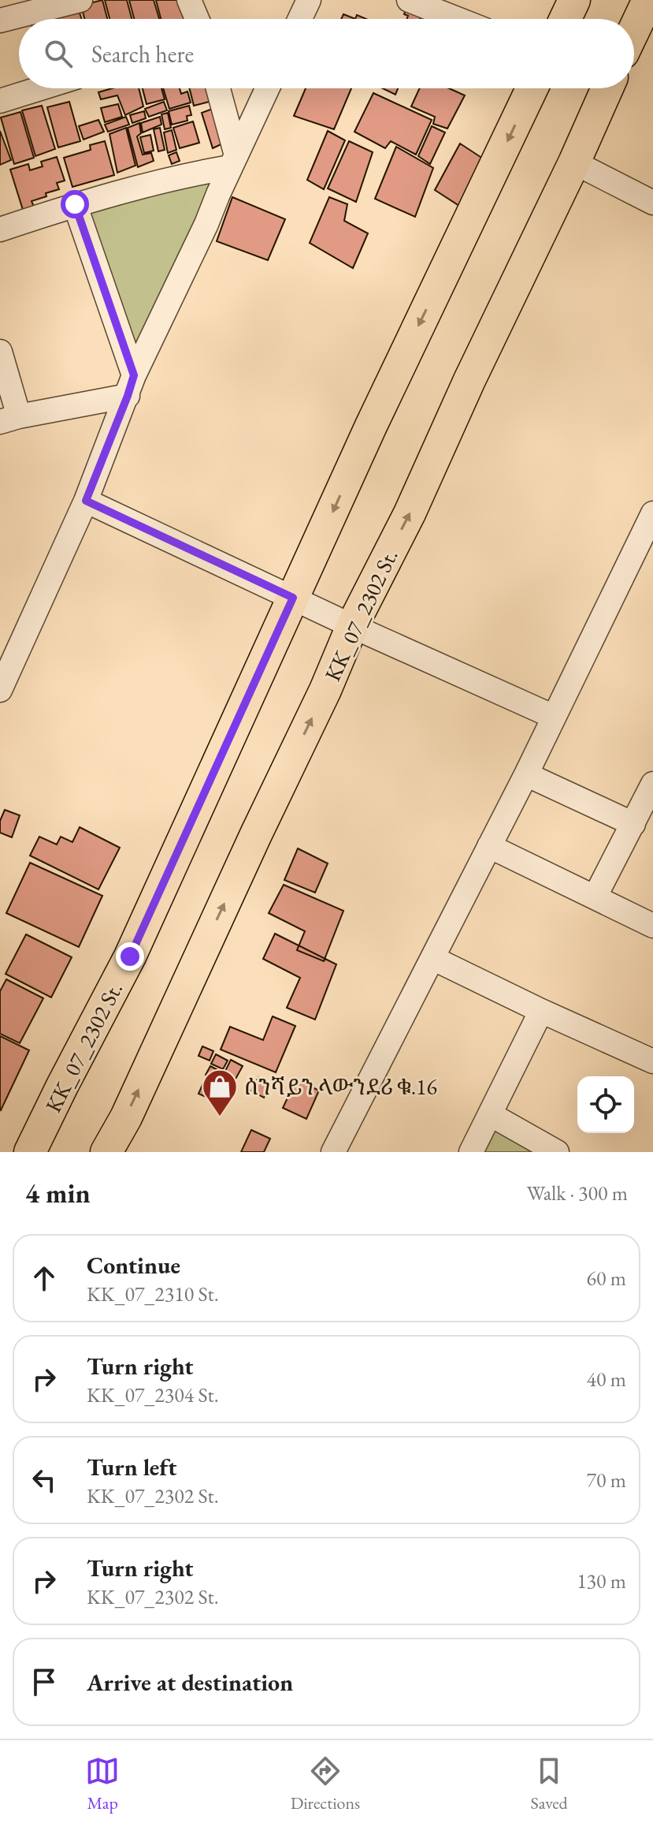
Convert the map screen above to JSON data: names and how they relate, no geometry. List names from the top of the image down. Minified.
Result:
{"streets":{"main road":["KK_07_2302 St."]},"places":{"shop":["ሰንሻይን ላውንደሪ ቁ.16"]},"page":{"search":"Search here","heading":["4 min","Walk · 300 m"],"list":[["Continue","KK_07_2310 St.","60 m"],["Turn right","KK_07_2304 St.","40 m"],["Turn left","KK_07_2302 St.","70 m"],["Turn right","KK_07_2302 St.","130 m"],"Arrive at destination"],"nav":["Map","Directions","Saved"]}}
